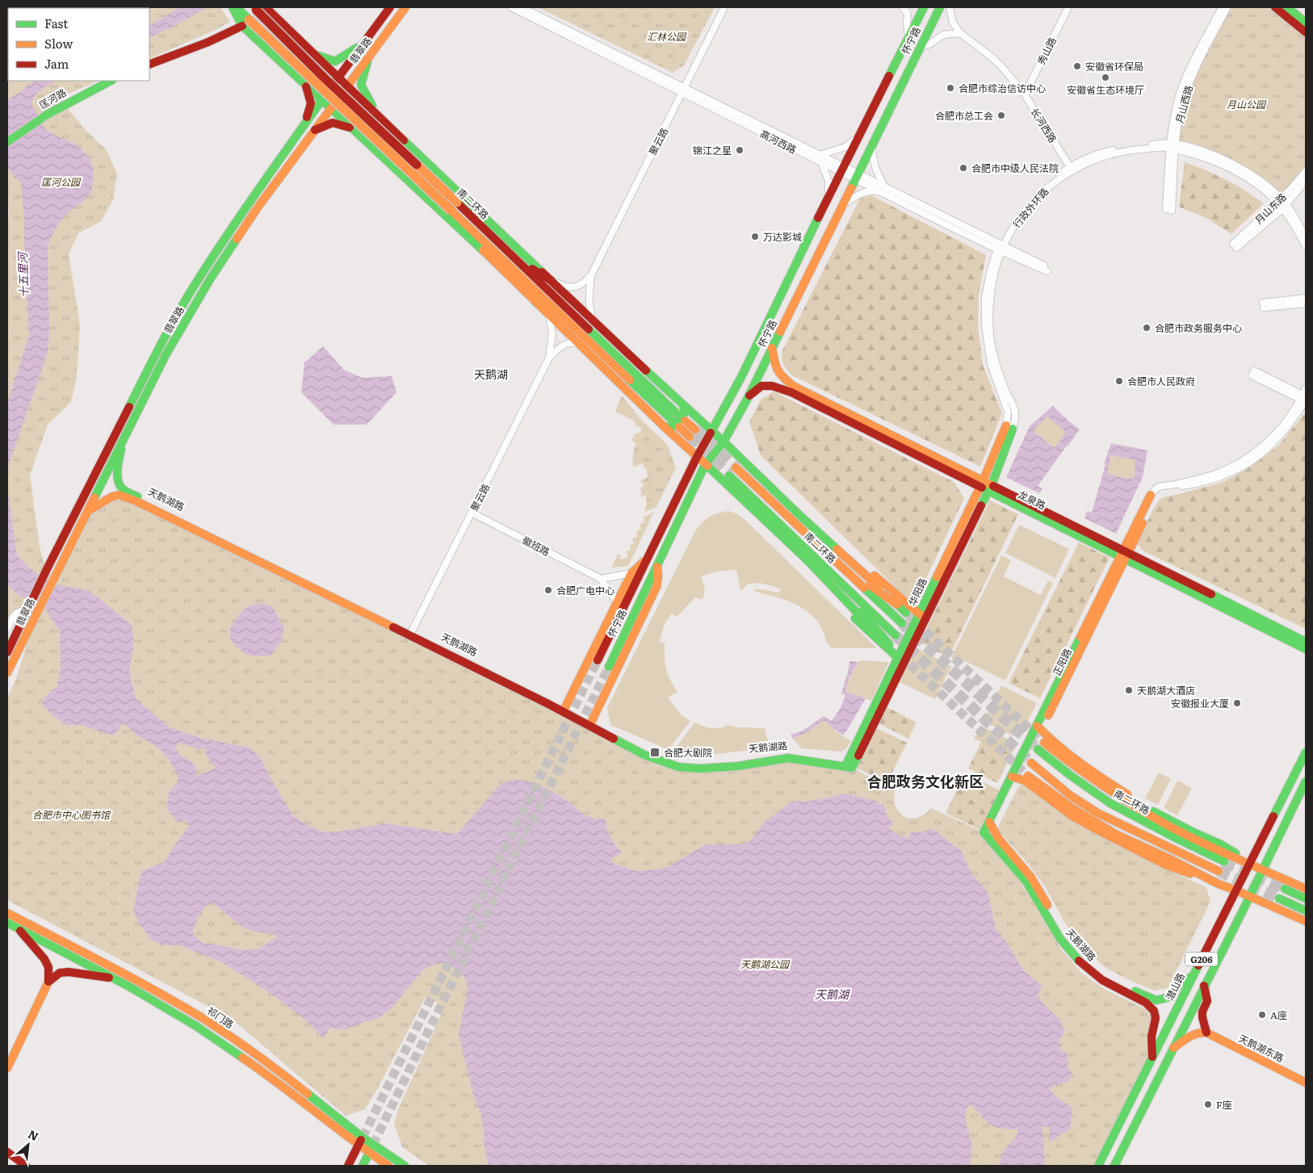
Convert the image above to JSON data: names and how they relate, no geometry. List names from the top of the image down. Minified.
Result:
{"streets":{"main road":["怀宁路","翡翠路","匡河路","南二环路","天鹅湖路","龙泉路","华阳路","正阳路","G206","潜山路","祁门路","天鹅湖东路"],"street":["秀山路","月山西路","长河西路","聚云路","高河西路","行政外环路","月山东路","徽班路"]},"crossings":[["怀宁路","高河西路"],["怀宁路","龙泉路"],["翡翠路","天鹅湖路"],["秀山路","长河西路"],["月山西路","行政外环路"],["长河西路","行政外环路"],["聚云路","高河西路"],["聚云路","天鹅湖路"],["聚云路","徽班路"],["高河西路","行政外环路"],["行政外环路","月山东路"],["行政外环路","华阳路"],["天鹅湖路","华阳路"],["天鹅湖路","正阳路"],["天鹅湖路","潜山路"],["龙泉路","华阳路"],["龙泉路","正阳路"]],"districts":["天鹅湖","合肥政务文化新区"],"water":["十五里河","天鹅湖"],"parks":["汇林公园","月山公园","匡河公园","合肥市中心图书馆","天鹅湖公园"],"places":{"other":["安徽省环保局","安徽省生态环境厅","合肥市综治信访中心","合肥市总工会","锦江之星","合肥市中级人民法院","万达影城","合肥市政务服务中心","合肥市人民政府","合肥广电中心","天鹅湖大酒店","安徽报业大厦","A座","F座"],"transit":["合肥大剧院"]},"legend":["Fast","Slow","Jam"],"north":"top right"}
